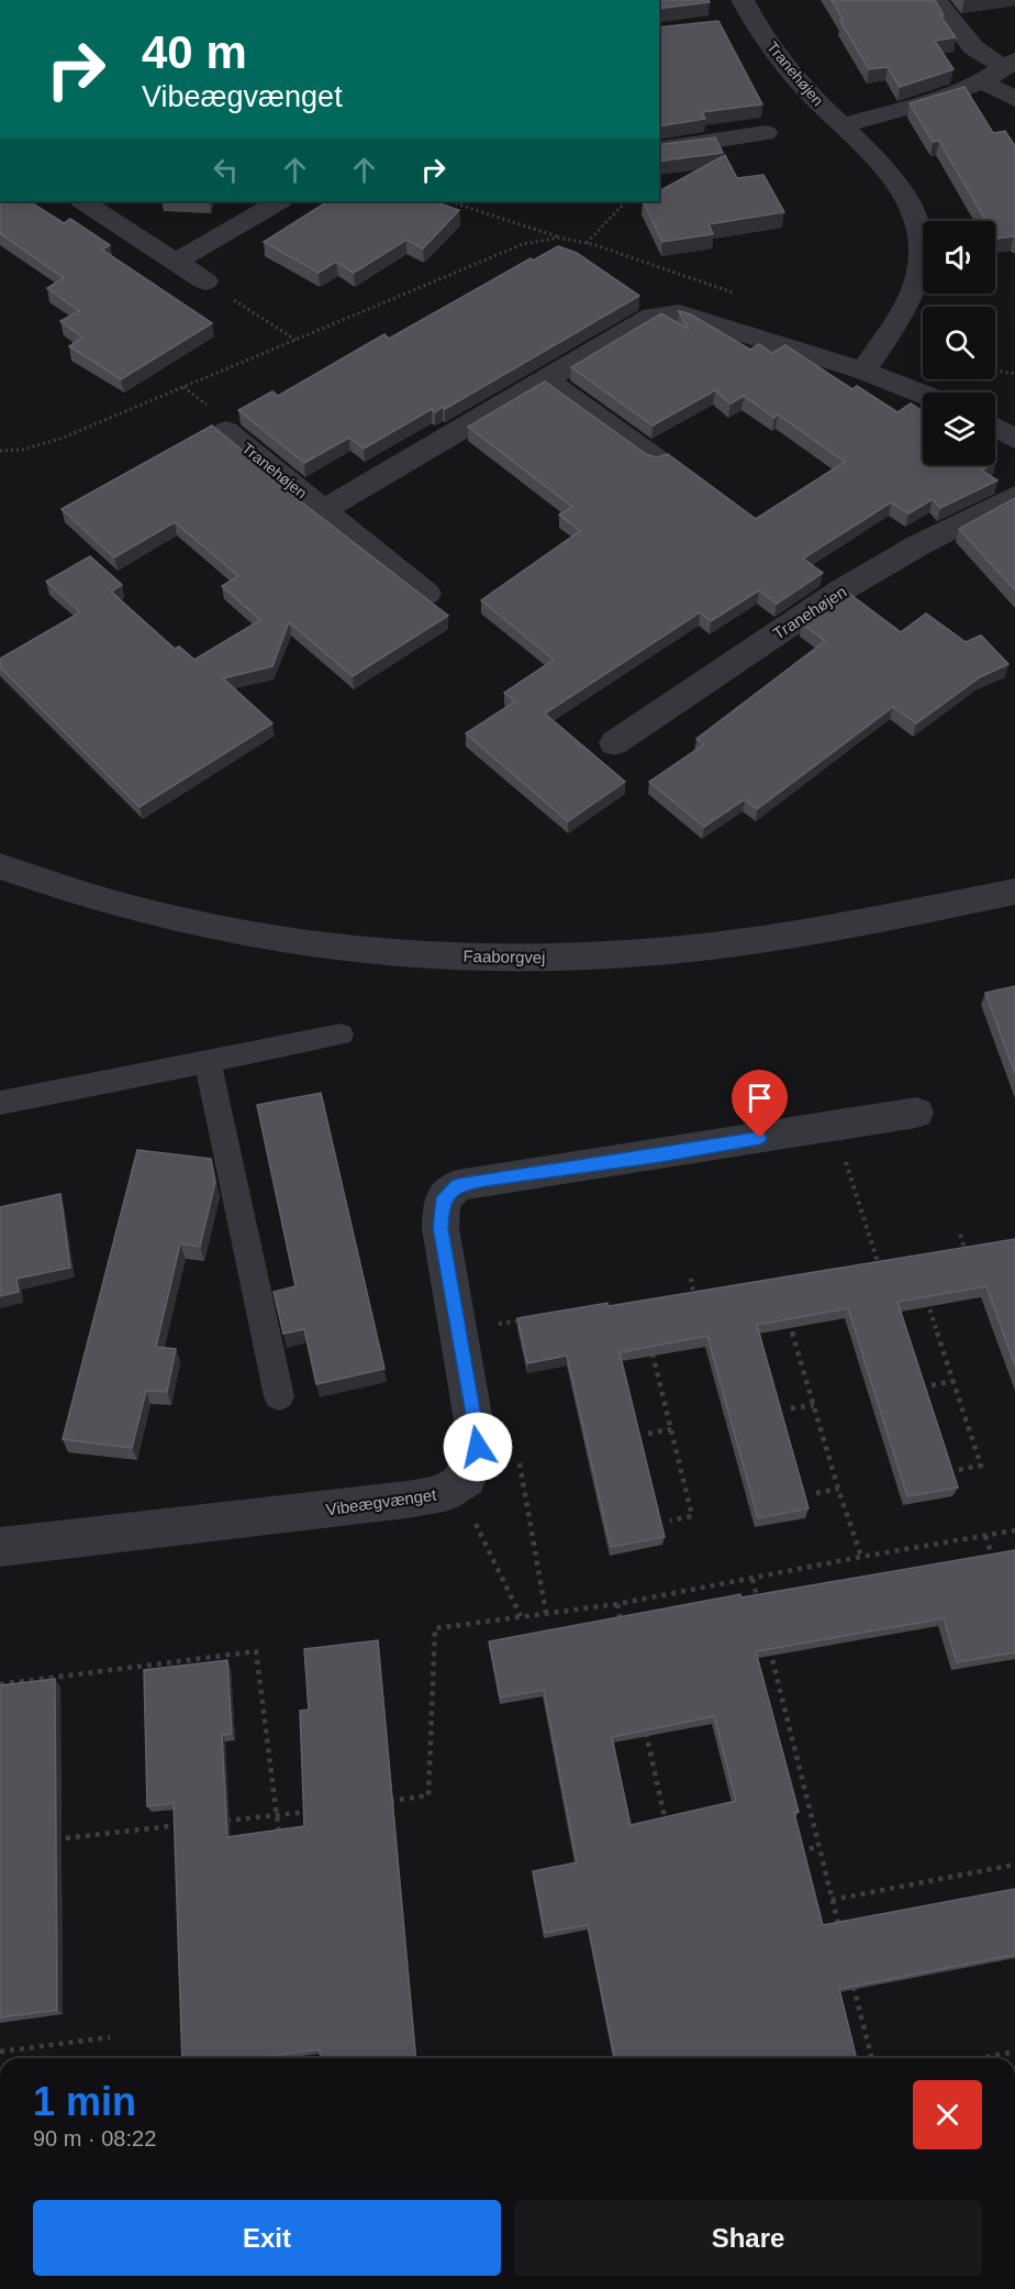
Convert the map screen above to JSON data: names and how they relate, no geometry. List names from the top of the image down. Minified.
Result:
{"streets":{"street":["Tranehøjen","Faaborgvej","Vibeægvænget"]},"page":{"turn":["40 m","Vibeægvænget"],"heading":["1 min","90 m · 08:22"],"buttons":["Exit","Share"]}}
